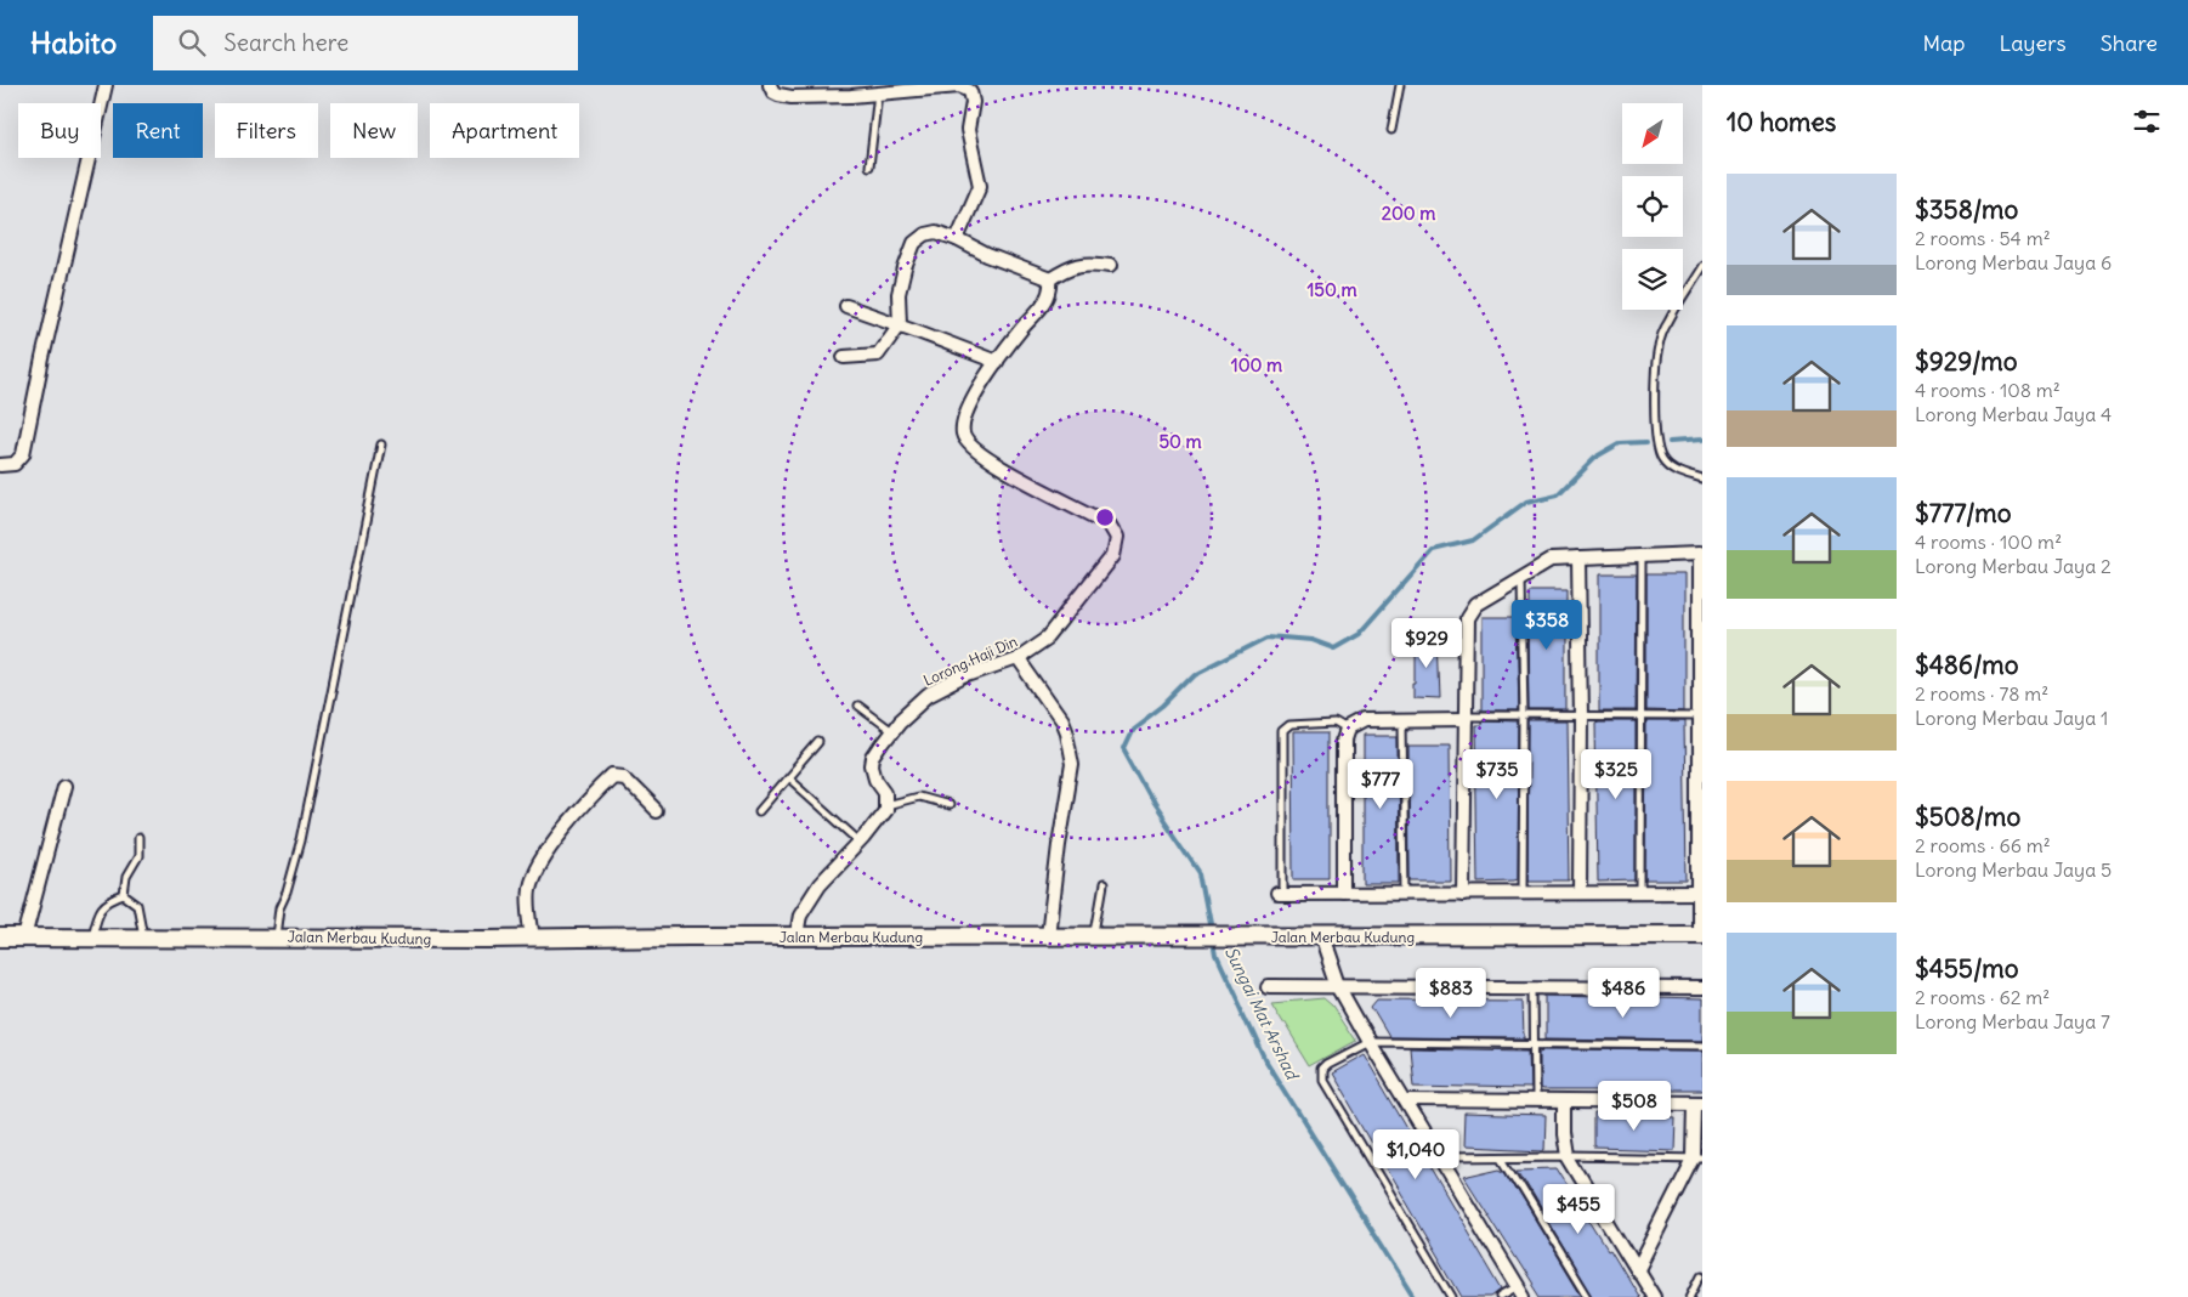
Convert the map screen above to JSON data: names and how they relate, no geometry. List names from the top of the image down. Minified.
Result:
{"streets":{"main road":["Jalan Merbau Kudung"],"street":["Lorong Haji Din"]},"water":["Sungai Mat Arshad"],"north":"bottom left","page":{"header":"Habito","search":"Search here","nav":["Map","Layers","Share"],"heading":"10 homes","chip":["Buy","Rent","Filters","New","Apartment"],"list":[{"name":"$358/mo","note":"2 rooms · 54 m² · Lorong Merbau Jaya 6"},{"name":"$929/mo","note":"4 rooms · 108 m² · Lorong Merbau Jaya 4"},{"name":"$777/mo","note":"4 rooms · 100 m² · Lorong Merbau Jaya 2"},{"name":"$486/mo","note":"2 rooms · 78 m² · Lorong Merbau Jaya 1"},{"name":"$508/mo","note":"2 rooms · 66 m² · Lorong Merbau Jaya 5"},{"name":"$455/mo","note":"2 rooms · 62 m² · Lorong Merbau Jaya 7"}],"price":["$358","$929","$735","$325","$777","$883","$486","$508","$1,040","$455"]},"rings":["200 m","150 m","100 m","50 m"]}
